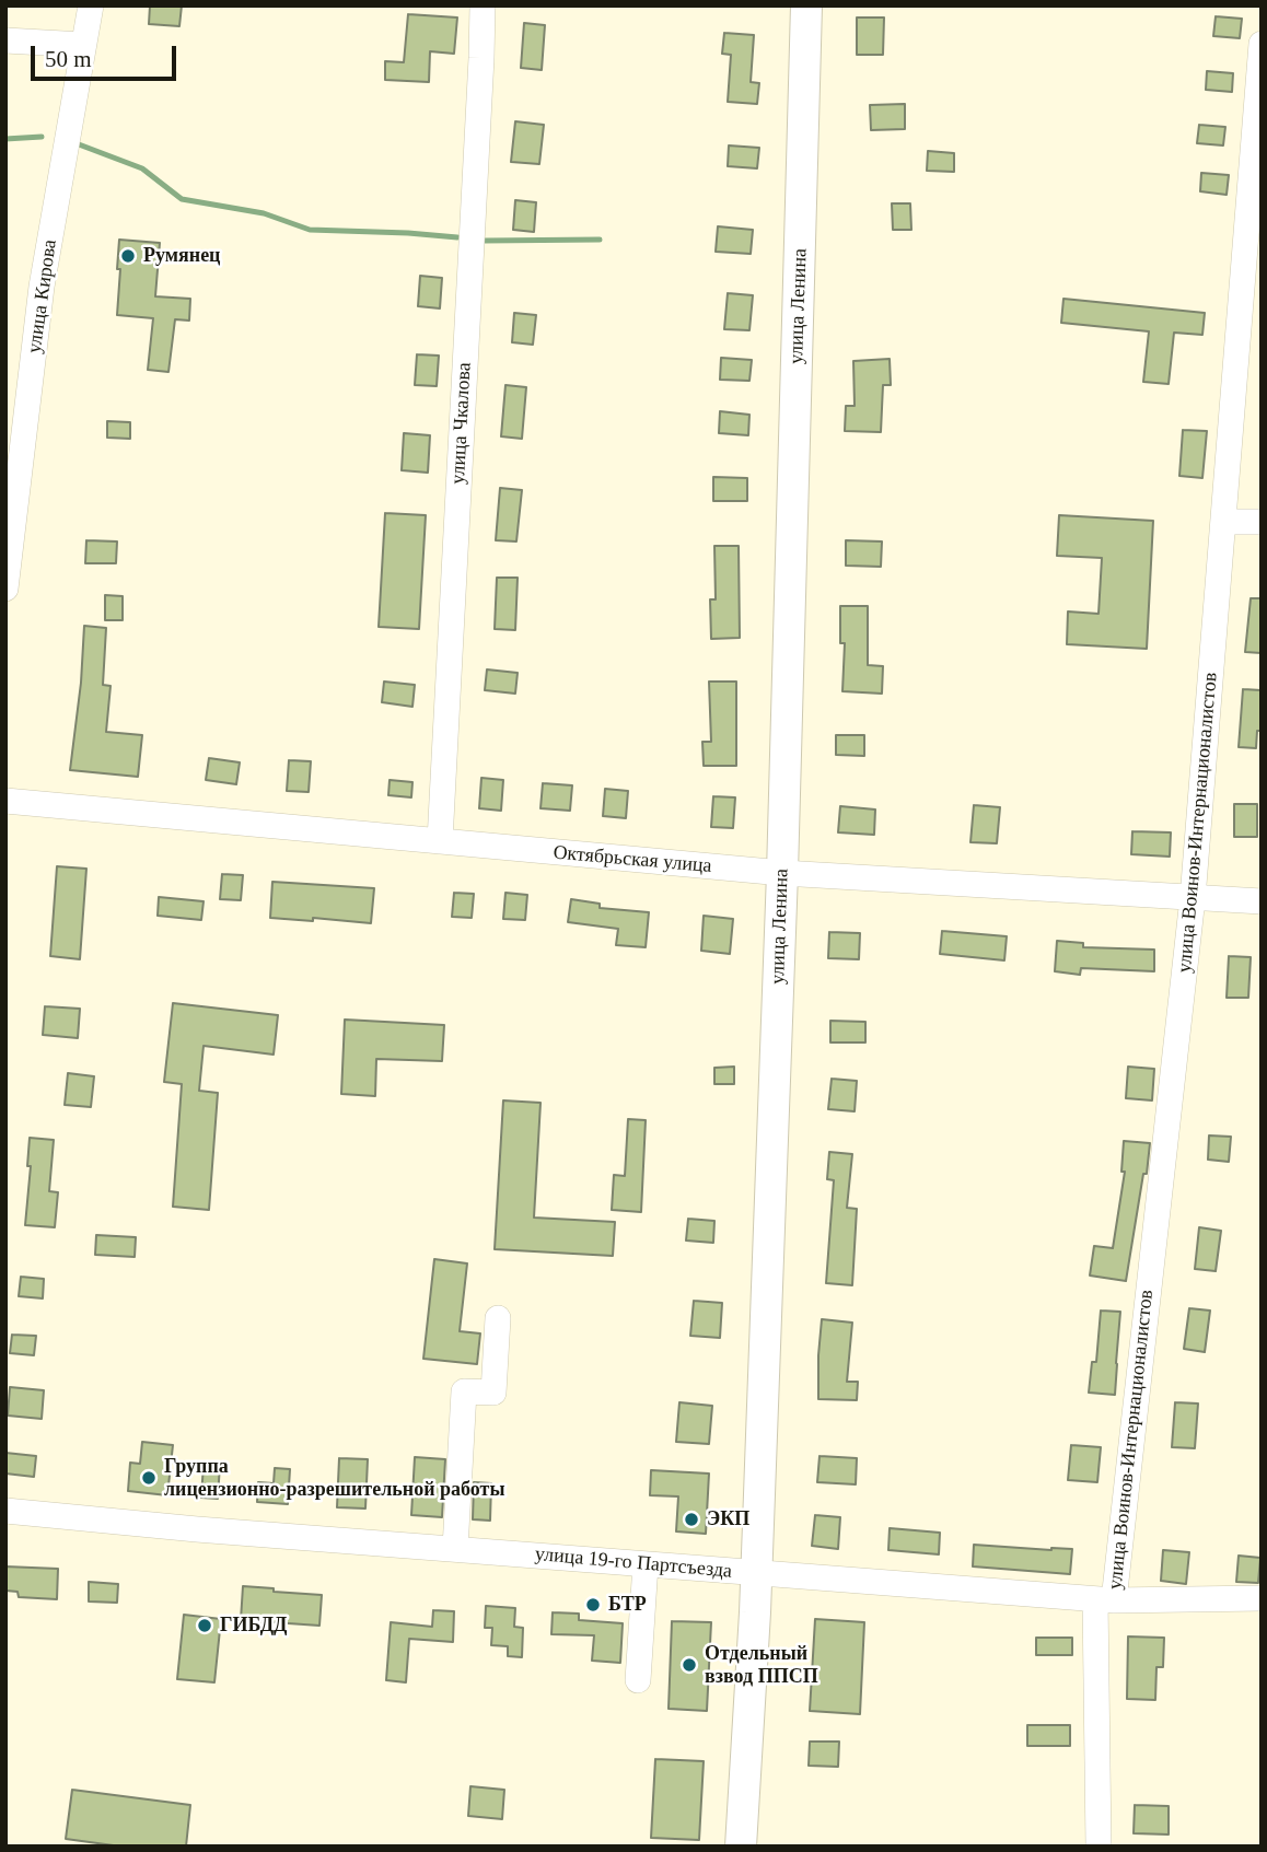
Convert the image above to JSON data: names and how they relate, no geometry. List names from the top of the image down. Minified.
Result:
{"streets":{"main road":["улица Ленина"],"street":["улица Кирова","улица Чкалова","улица Воинов-Интернационалистов","Октябрьская улица","улица 19-го Партсъезда"]},"crossings":[["улица Ленина","Октябрьская улица"],["улица Ленина","улица 19-го Партсъезда"],["улица Чкалова","Октябрьская улица"],["улица Воинов-Интернационалистов","Октябрьская улица"],["улица Воинов-Интернационалистов","улица 19-го Партсъезда"]],"places":["Румянец","Группа лицензионно-разрешительной работы","ЭКП","БТР","ГИБДД","Отдельный взвод ППСП"],"scale_bar":"50 m"}
